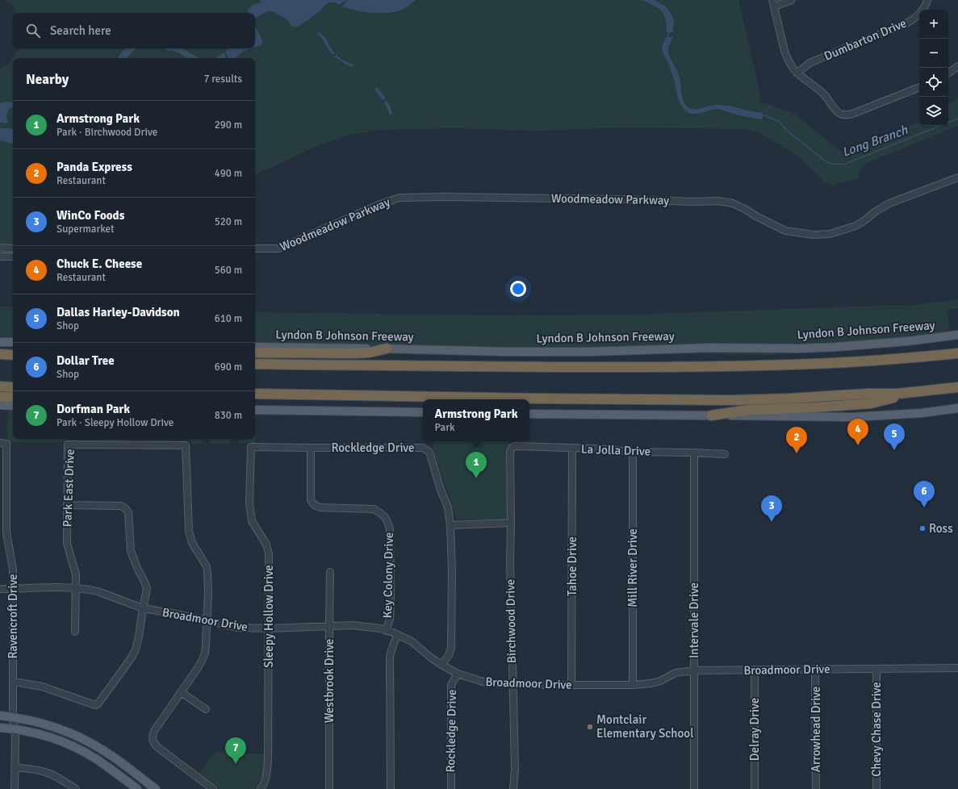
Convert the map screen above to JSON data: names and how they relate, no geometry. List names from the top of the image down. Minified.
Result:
{"streets":{"main road":["Lyndon B Johnson Freeway"],"street":["Dumbarton Drive","Woodmeadow Parkway","Rockledge Drive","La Jolla Drive","Park East Drive","Tahoe Drive","Mill River Drive","Key Colony Drive","Ravencroft Drive","Sleepy Hollow Drive","Broadmoor Drive","Intervale Drive","Birchwood Drive","Westbrook Drive","Delray Drive","Arrowhead Drive","Chevy Chase Drive"]},"crossings":[["Rockledge Drive","Key Colony Drive"],["Rockledge Drive","Sleepy Hollow Drive"],["Rockledge Drive","Broadmoor Drive"],["La Jolla Drive","Tahoe Drive"],["La Jolla Drive","Mill River Drive"],["La Jolla Drive","Intervale Drive"],["La Jolla Drive","Birchwood Drive"],["Park East Drive","Broadmoor Drive"],["Tahoe Drive","Broadmoor Drive"],["Mill River Drive","Broadmoor Drive"],["Key Colony Drive","Broadmoor Drive"],["Ravencroft Drive","Broadmoor Drive"],["Sleepy Hollow Drive","Broadmoor Drive"],["Broadmoor Drive","Intervale Drive"],["Broadmoor Drive","Birchwood Drive"],["Broadmoor Drive","Westbrook Drive"],["Broadmoor Drive","Delray Drive"],["Broadmoor Drive","Arrowhead Drive"],["Broadmoor Drive","Chevy Chase Drive"]],"water":["Long Branch"],"places":["Ross","Montclair Elementary School"],"page":{"map_buttons":["+","−"],"search":"Search here","heading":["Nearby","7 results"],"list":[{"mark":"1","name":"Armstrong Park","note":"Park · Birchwood Drive","value":"290 m"},{"mark":"2","name":"Panda Express","note":"Restaurant","value":"490 m"},{"mark":"3","name":"WinCo Foods","note":"Supermarket","value":"520 m"},{"mark":"4","name":"Chuck E. Cheese","note":"Restaurant","value":"560 m"},{"mark":"5","name":"Dallas Harley-Davidson","note":"Shop","value":"610 m"},{"mark":"6","name":"Dollar Tree","note":"Shop","value":"690 m"},{"mark":"7","name":"Dorfman Park","note":"Park · Sleepy Hollow Drive","value":"830 m"}],"popup":["Armstrong Park","Park"],"pins":["4","5","2","1","6","3","7"]}}
